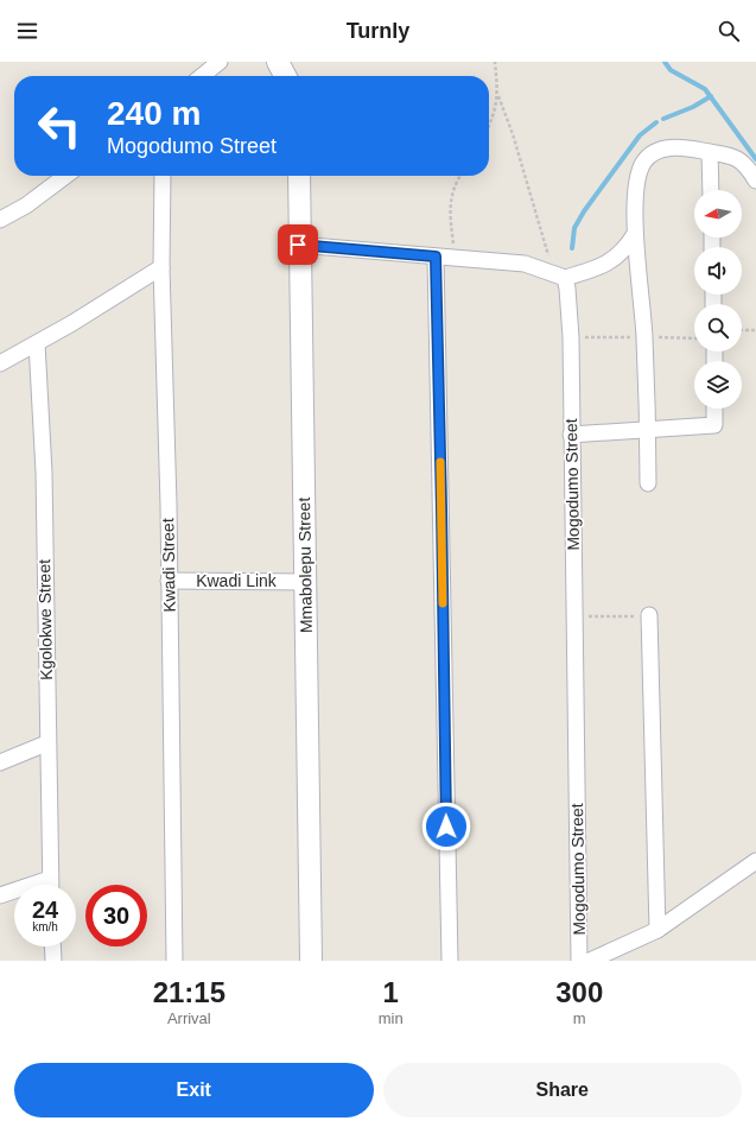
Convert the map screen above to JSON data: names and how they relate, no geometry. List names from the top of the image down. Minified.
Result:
{"streets":{"street":["Mogodumo Street","Kwadi Street","Mmabolepu Street","Kwadi Link","Kgolokwe Street"]},"crossings":[["Kwadi Street","Kwadi Link"],["Mmabolepu Street","Kwadi Link"]],"north":"left","page":{"header":"Turnly","turn":["240 m","Mogodumo Street"],"speed":"24 km/h","limit":"30","eta":["21:15","Arrival","1","min","300","m"],"buttons":["Exit","Share"]}}
